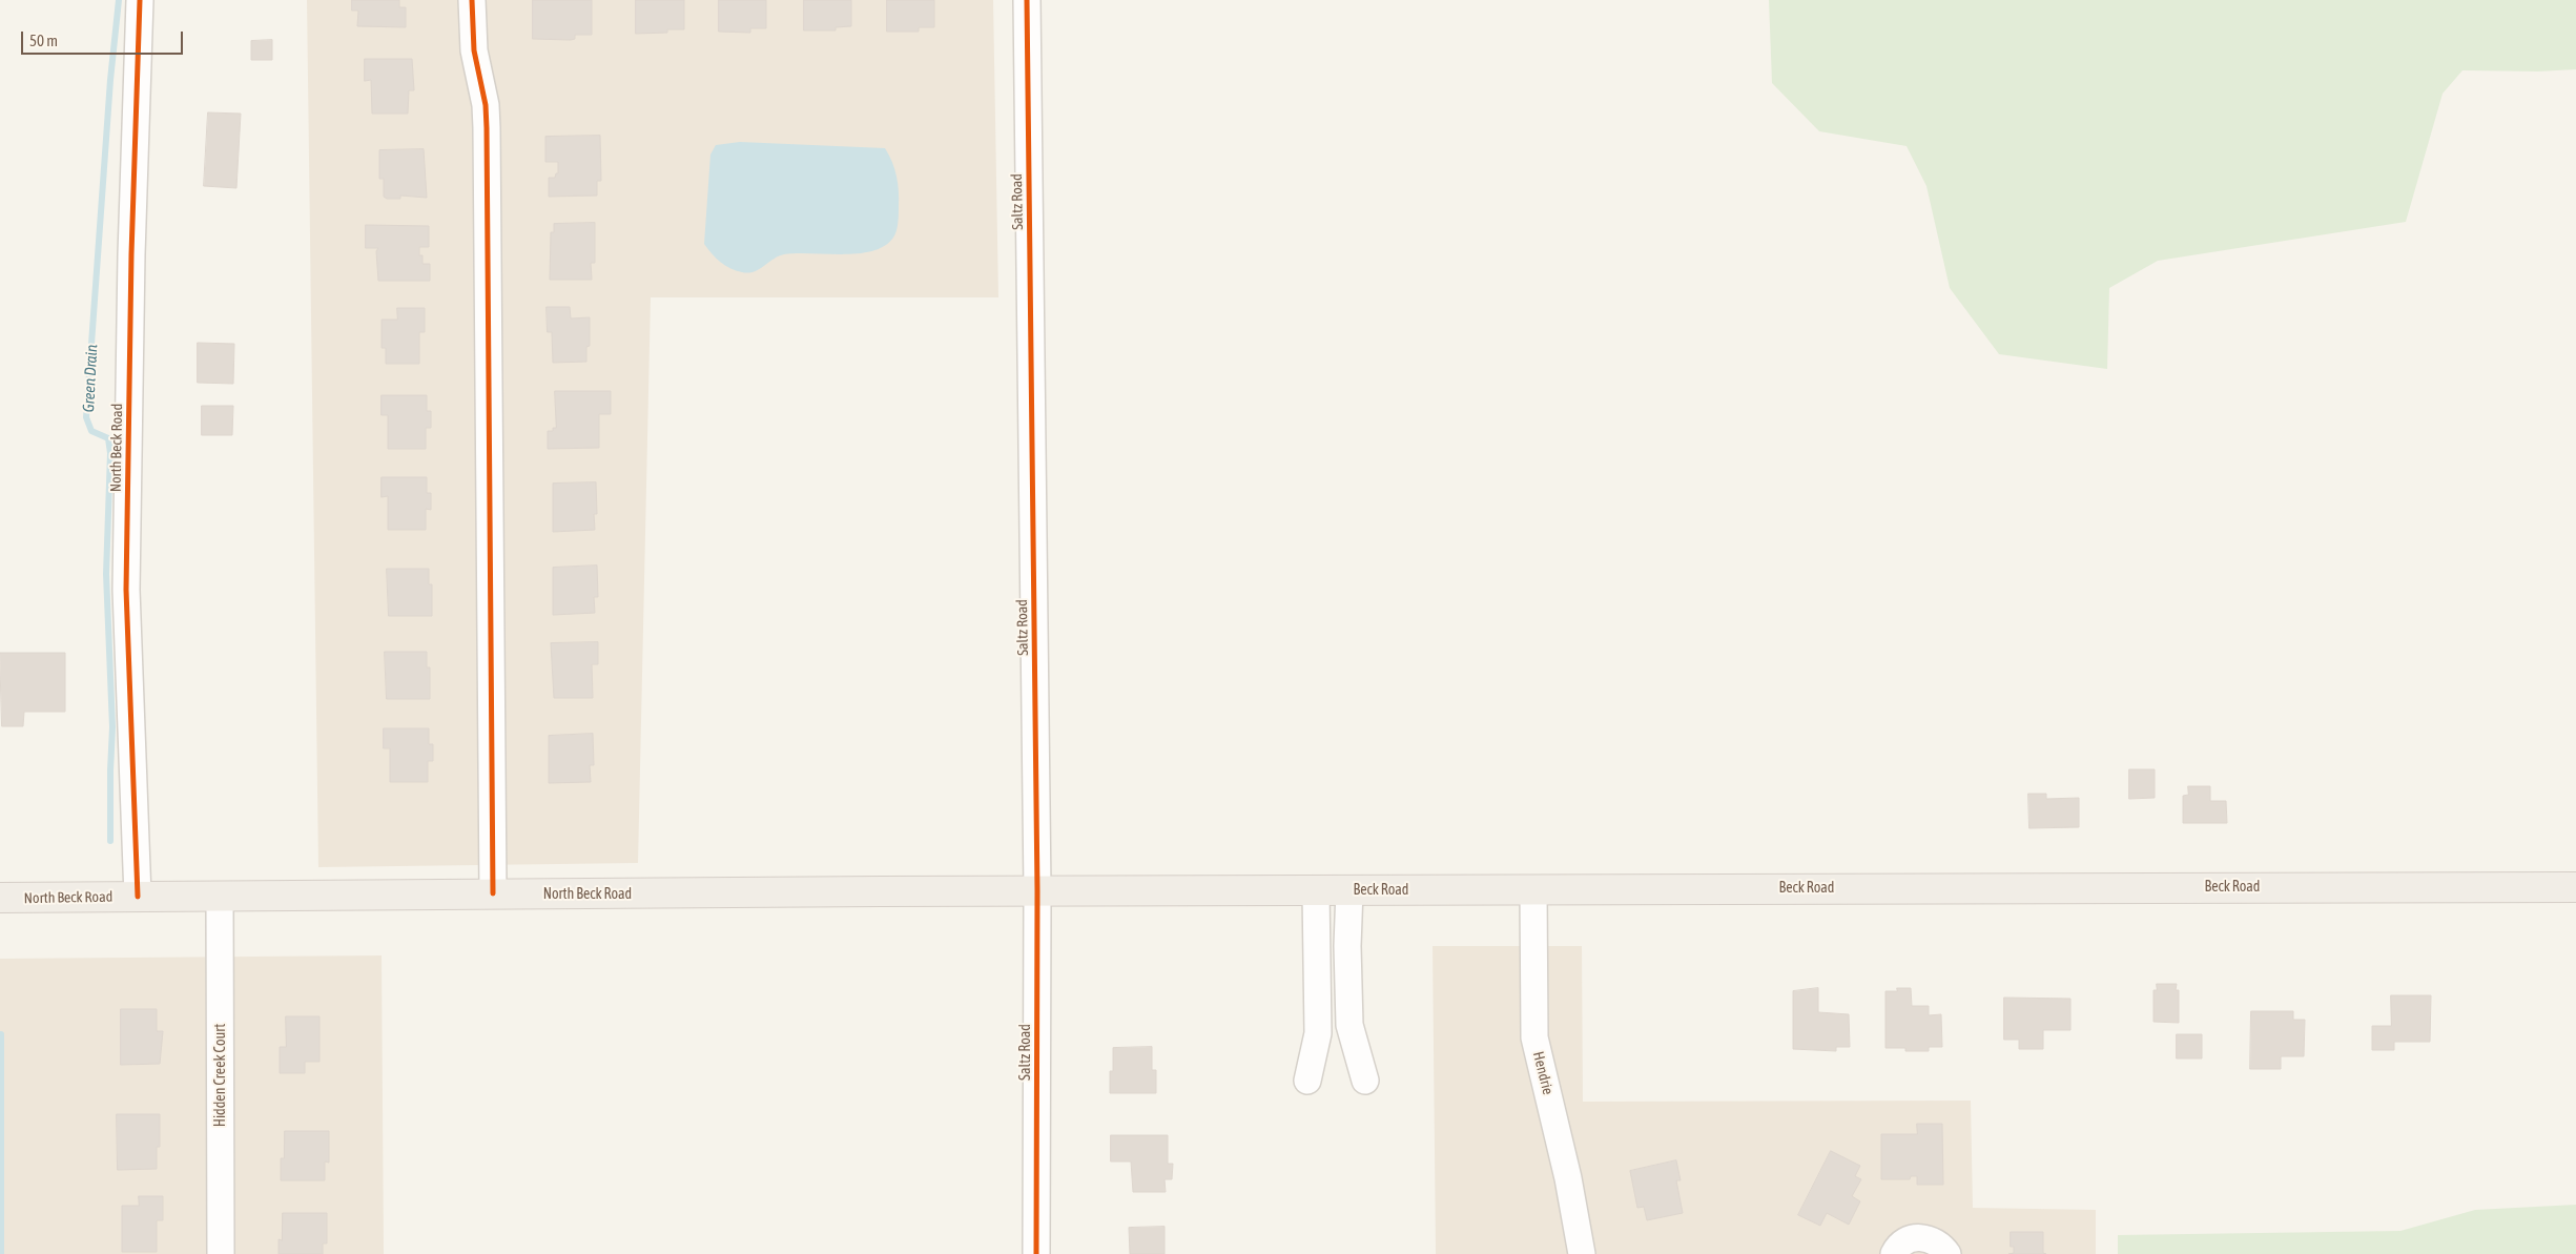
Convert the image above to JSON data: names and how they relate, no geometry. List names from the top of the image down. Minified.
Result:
{"streets":{"main road":["North Beck Road","Beck Road"],"street":["Saltz Road","Hendrie","Hidden Creek Court"]},"crossings":[["Saltz Road","North Beck Road"],["Saltz Road","Beck Road"],["North Beck Road","Beck Road"],["North Beck Road","Hidden Creek Court"],["Beck Road","Hendrie"]],"water":["Green Drain"],"scale_bar":"50 m"}
